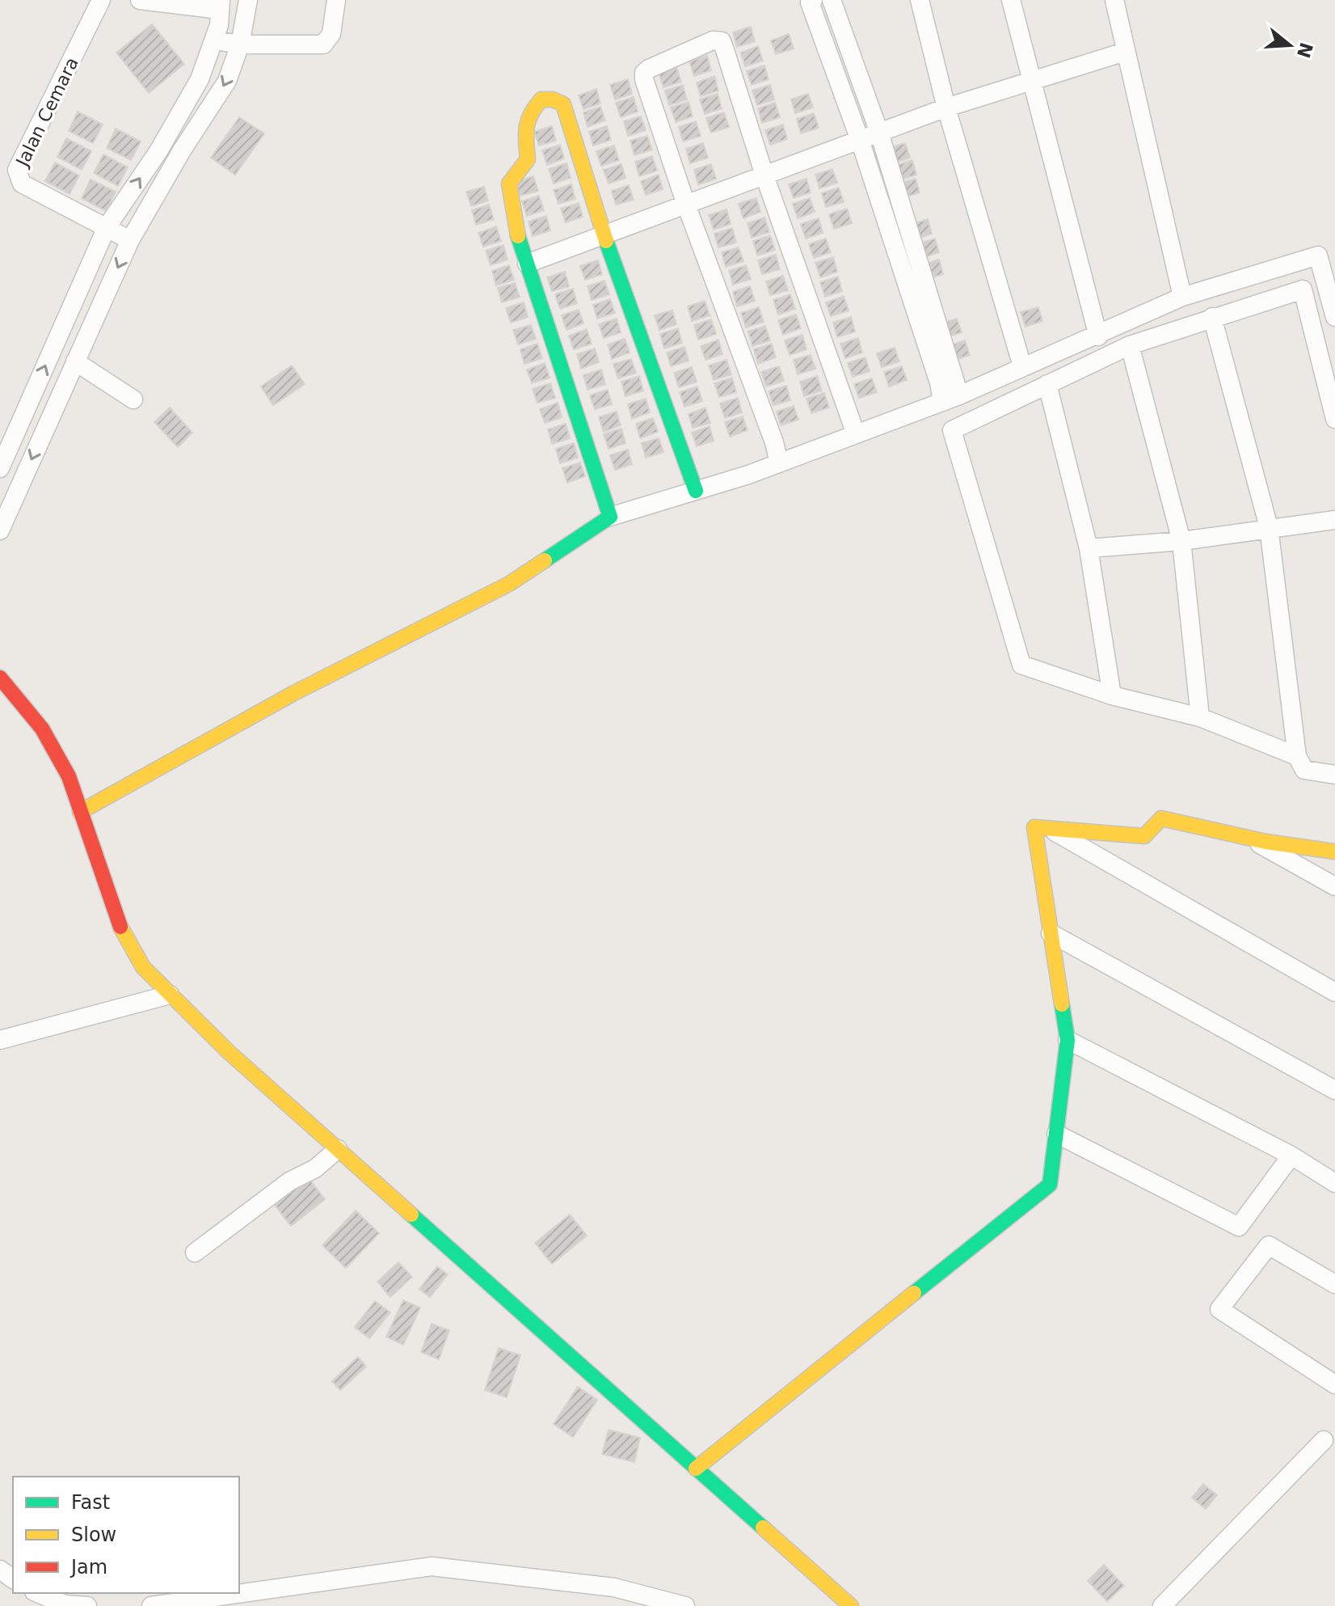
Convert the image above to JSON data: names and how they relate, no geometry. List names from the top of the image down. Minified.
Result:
{"streets":{"street":["Jalan Cemara"]},"legend":["Fast","Slow","Jam"],"north":"right"}
